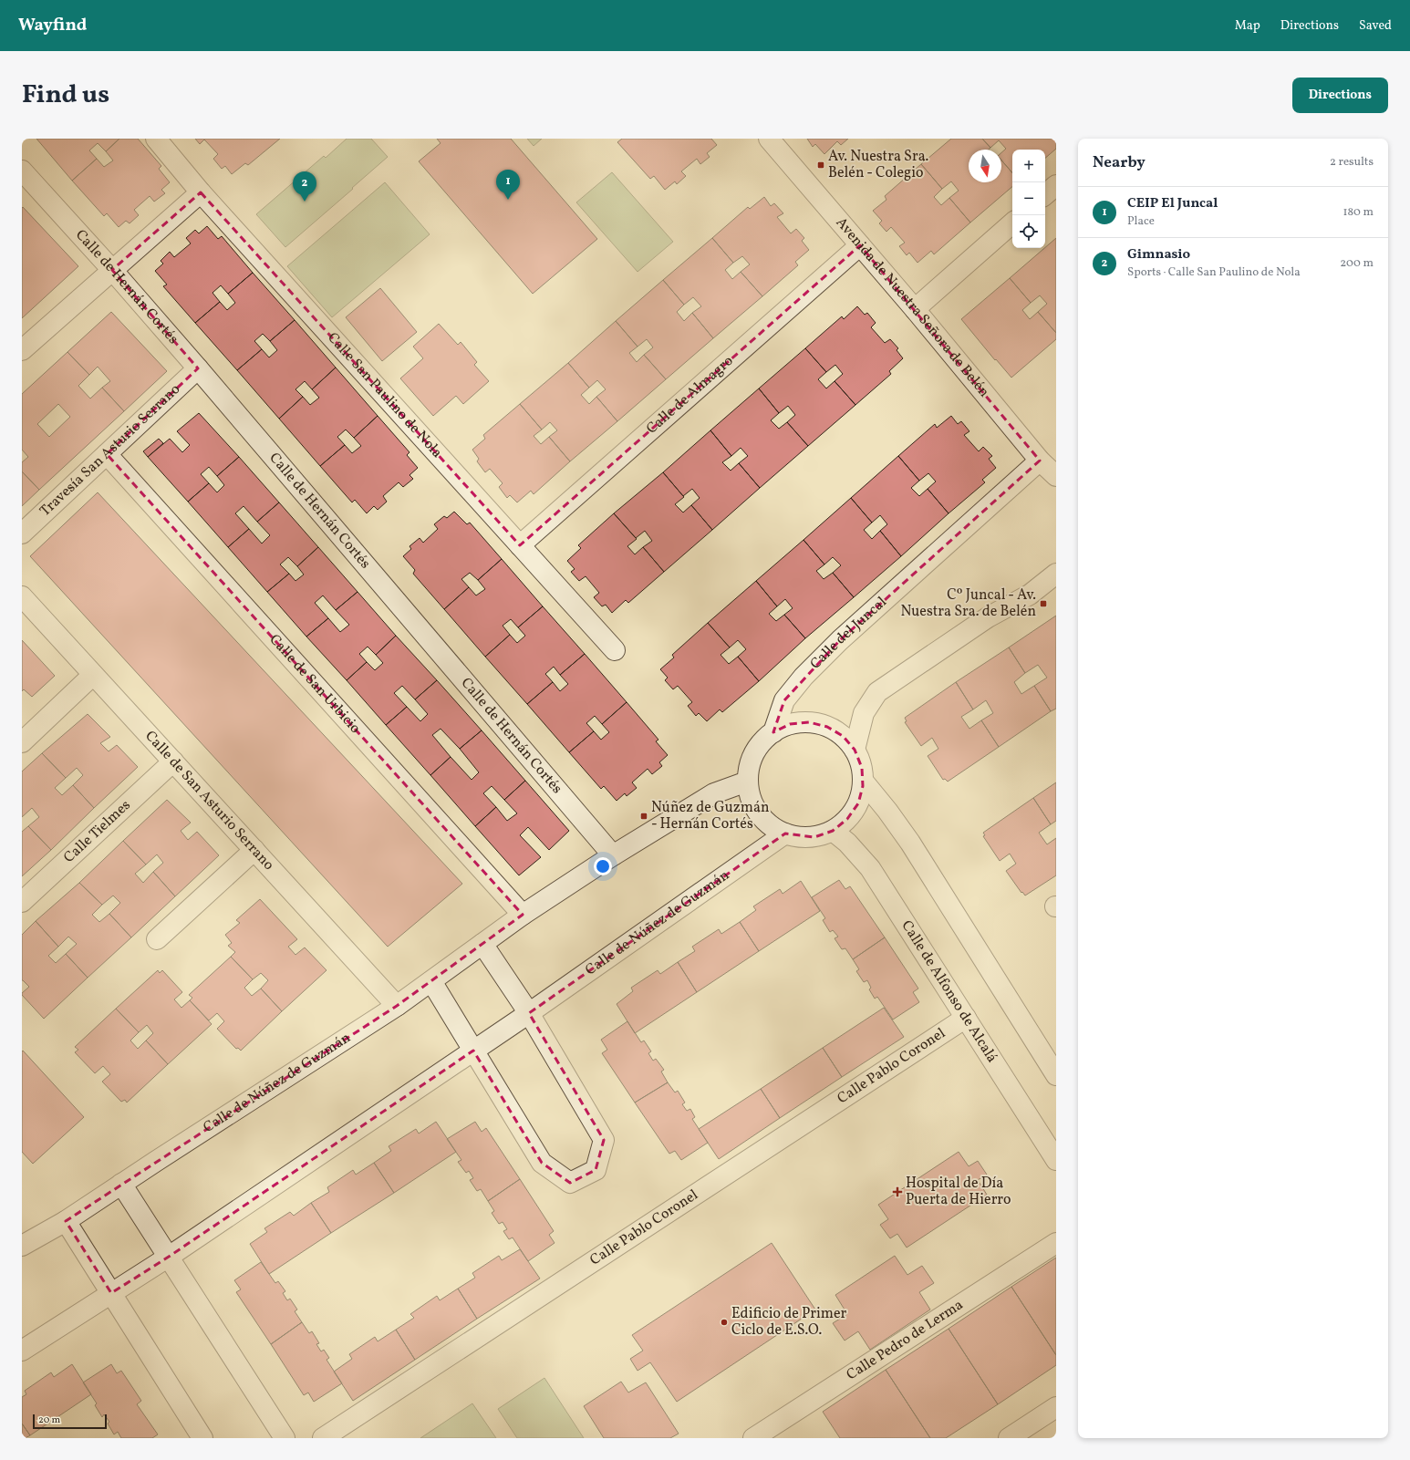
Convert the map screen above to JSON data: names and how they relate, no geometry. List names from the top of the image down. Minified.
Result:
{"streets":{"street":["Calle de Hernán Cortés","Avenida de Nuestra Señora de Belén","Calle San Paulino de Nola","Calle de Almagro","Travesía San Asturio Serrano","Calle del Juncal","Calle de San Urbicio","Calle de San Asturio Serrano","Calle Tielmes","Calle de Núñez de Guzmán","Calle de Alfonso de Alcalá","Calle Pablo Coronel","Calle Pedro de Lerma"]},"crossings":[["Calle de Hernán Cortés","Travesía San Asturio Serrano"],["Calle de Hernán Cortés","Calle de Núñez de Guzmán"],["Avenida de Nuestra Señora de Belén","Calle de Almagro"],["Avenida de Nuestra Señora de Belén","Calle del Juncal"],["Calle San Paulino de Nola","Calle de Almagro"],["Travesía San Asturio Serrano","Calle de San Urbicio"],["Calle del Juncal","Calle de Núñez de Guzmán"],["Calle del Juncal","Calle de Alfonso de Alcalá"],["Calle de San Urbicio","Calle de Núñez de Guzmán"],["Calle de San Asturio Serrano","Calle Tielmes"],["Calle de San Asturio Serrano","Calle de Núñez de Guzmán"],["Calle de Núñez de Guzmán","Calle de Alfonso de Alcalá"],["Calle de Alfonso de Alcalá","Calle Pablo Coronel"]],"places":{"transit":["Av. Nuestra Sra. Belén - Colegio","Cº Juncal - Av. Nuestra Sra. de Belén","Núñez de Guzmán - Hernán Cortés"],"health":["Hospital de Día Puerta de Hierro"],"other":["Edificio de Primer Ciclo de E.S.O."]},"scale_bar":"20 m","north":"bottom","page":{"header":"Wayfind","nav":["Map","Directions","Saved"],"title":"Find us","buttons":"Directions","heading":["Nearby","2 results"],"map_buttons":["+","−"],"pins":["1","2"],"list":[{"mark":"1","name":"CEIP El Juncal","note":"Place","value":"180 m"},{"mark":"2","name":"Gimnasio","note":"Sports · Calle San Paulino de Nola","value":"200 m"}],"scale":"20 m"}}
